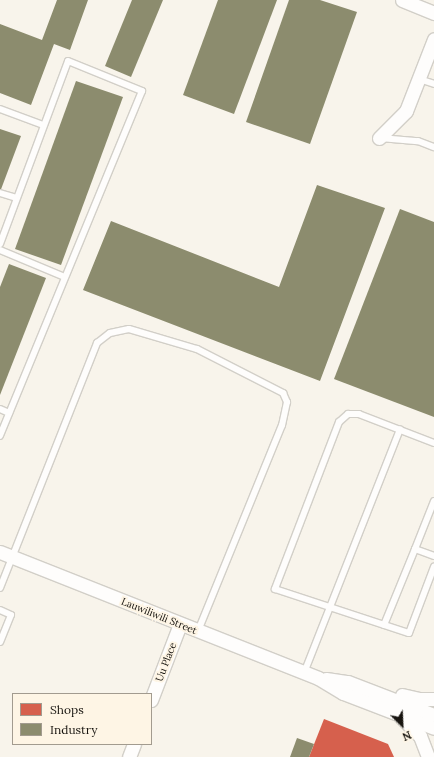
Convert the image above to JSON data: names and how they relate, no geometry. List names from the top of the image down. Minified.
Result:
{"streets":{"street":["Lauwiliwili Street","Uu Place"]},"crossings":[["Lauwiliwili Street","Uu Place"]],"legend":["Shops","Industry"],"north":"bottom right"}
